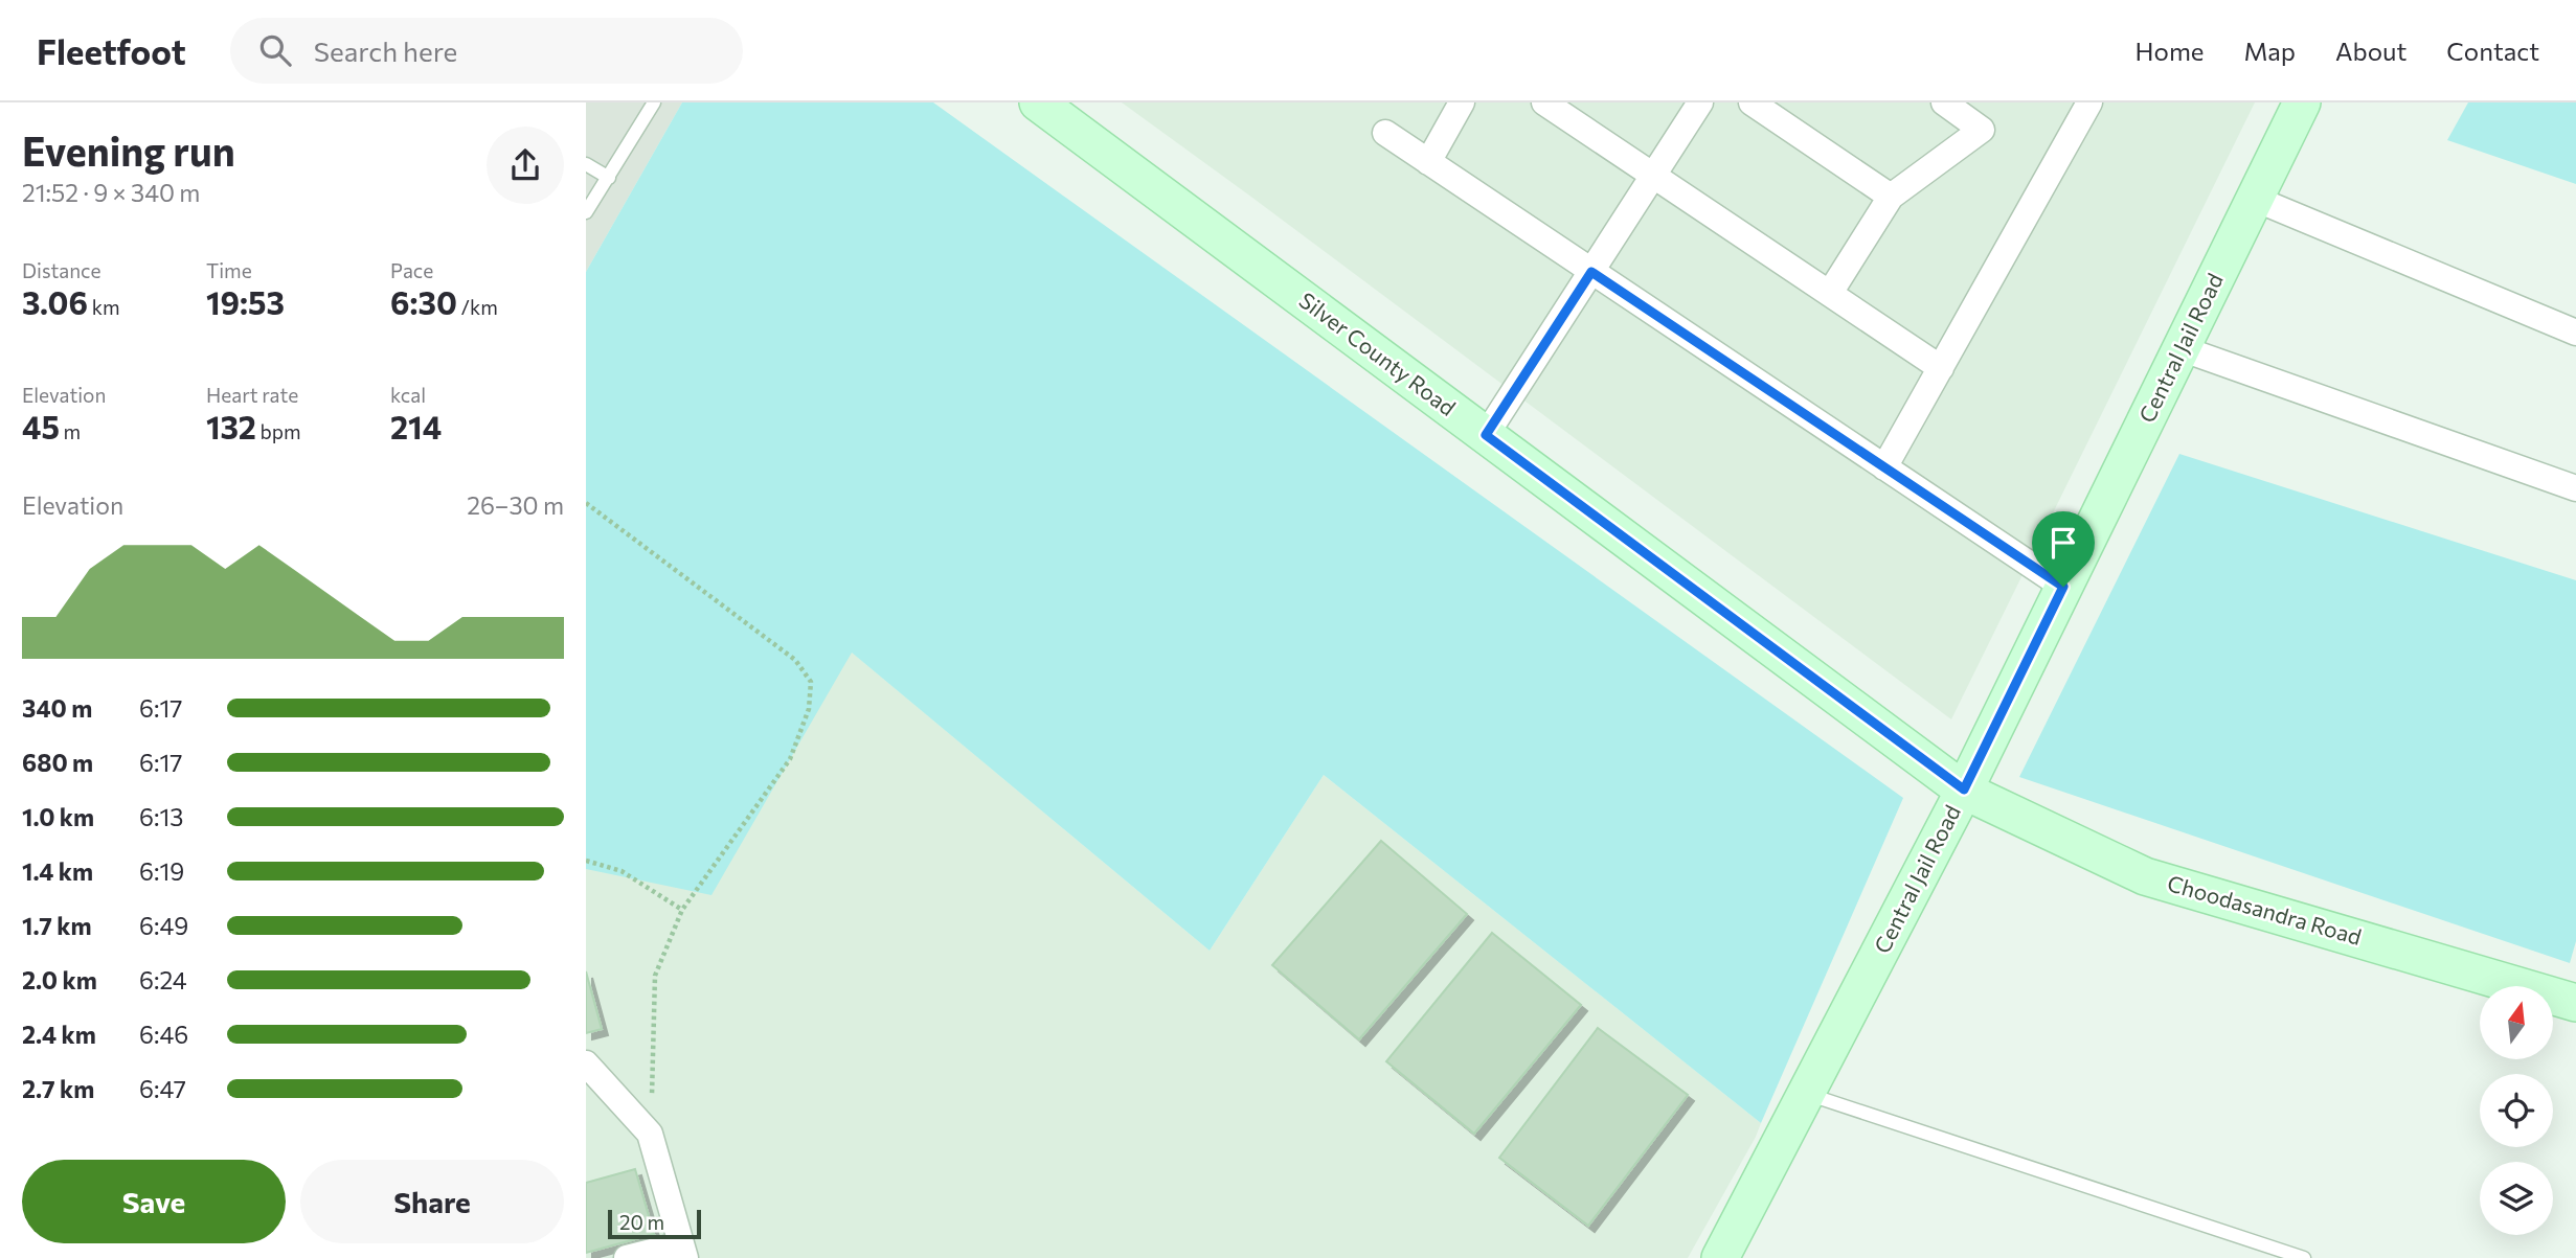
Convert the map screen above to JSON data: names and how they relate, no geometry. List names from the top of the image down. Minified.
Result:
{"streets":{"street":["Central Jail Road","Silver County Road","Choodasandra Road"]},"crossings":[["Central Jail Road","Silver County Road"],["Central Jail Road","Choodasandra Road"],["Silver County Road","Choodasandra Road"]],"scale_bar":"20 m","north":"top","page":{"header":"Fleetfoot","search":"Search here","nav":["Home","Map","About","Contact"],"heading":["Evening run","21:52 · 9 × 340 m"],"stats":[["Distance","3.06 km"],["Time","19:53"],["Pace","6:30 /km"],["Elevation","45 m"],["Heart rate","132 bpm"],["kcal","214"]],"chart":["Elevation","26–30 m"],"list":[{"name":"340 m","note":"6:17"},{"name":"680 m","note":"6:17"},{"name":"1.0 km","note":"6:13"},{"name":"1.4 km","note":"6:19"},{"name":"1.7 km","note":"6:49"},{"name":"2.0 km","note":"6:24"},{"name":"2.4 km","note":"6:46"},{"name":"2.7 km","note":"6:47"}],"buttons":["Save","Share"],"scale":"20 m"}}
